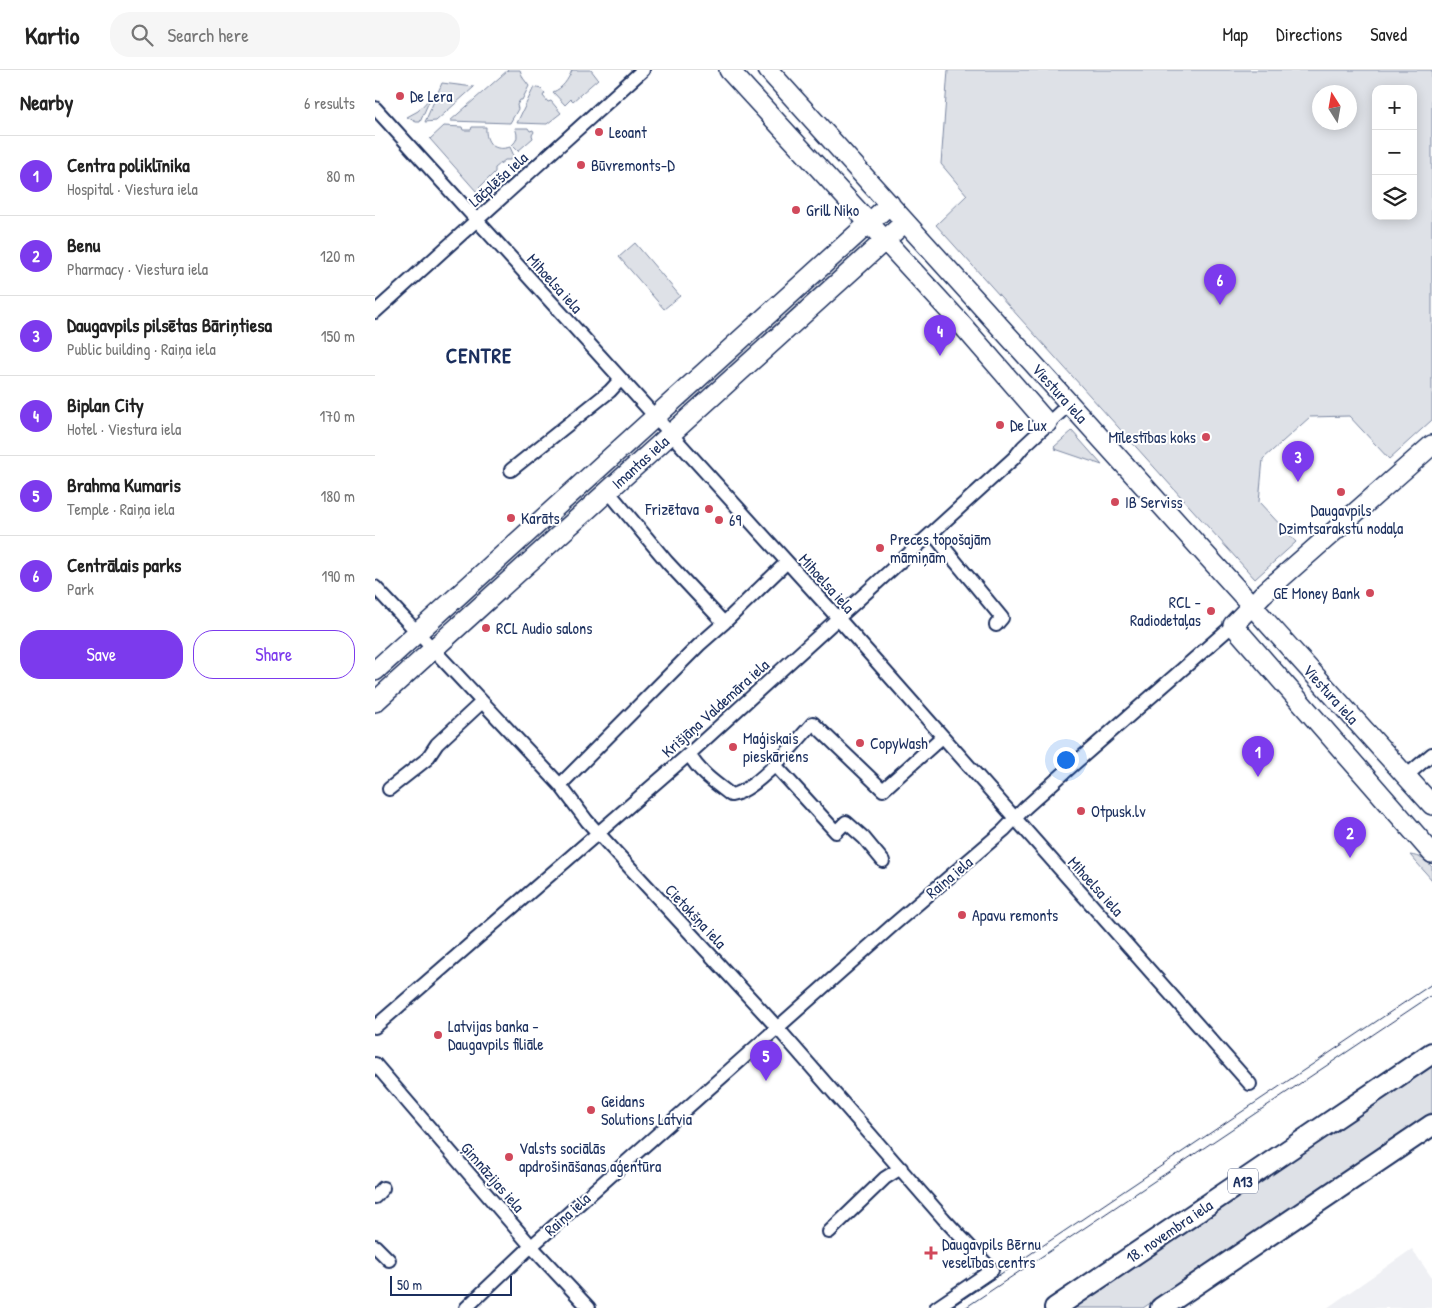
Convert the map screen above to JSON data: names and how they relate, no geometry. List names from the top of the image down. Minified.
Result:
{"streets":{"main road":["A13","18. novembra iela"],"street":["Lāčplēša iela","Mihoelsa iela","Viestura iela","Imantas iela","Krišjāņa Valdemāra iela","Raiņa iela","Cietokšņa iela","Ģimnāzijas iela"]},"crossings":[["Lāčplēša iela","Mihoelsa iela"],["Mihoelsa iela","Imantas iela"],["Mihoelsa iela","Krišjāņa Valdemāra iela"],["Mihoelsa iela","Raiņa iela"],["Viestura iela","Imantas iela"],["Viestura iela","Krišjāņa Valdemāra iela"],["Viestura iela","Raiņa iela"],["Imantas iela","Cietokšņa iela"],["Krišjāņa Valdemāra iela","Cietokšņa iela"],["Raiņa iela","Cietokšņa iela"],["Raiņa iela","Ģimnāzijas iela"]],"districts":["CENTRE"],"places":{"other":["De Lera","Leoant","Būvremonts-D","Grill Niko","De Lux","Mīlestības koks","Daugavpils Dzimtsarakstu nodaļa","IB Serviss","Frizētava","Karāts","69","Preces topošajām māmiņām","GE Money Bank","RCL - Radiodetaļas","RCL Audio salons","CopyWash","Maģiskais pieskāriens","Otpusk.lv","Apavu remonts","Latvijas banka - Daugavpils filiāle","Geidans Solutions Latvia","Valsts sociālās apdrošināšanas aģentūra"],"health":["Daugavpils Bērnu veselības centrs"]},"scale_bar":"50 m","north":"top","page":{"header":"Kartio","search":"Search here","nav":["Map","Directions","Saved"],"heading":["Nearby","6 results"],"map_buttons":["+","−"],"list":[{"mark":"1","name":"Centra poliklīnika","note":"Hospital · Viestura iela","value":"80 m"},{"mark":"2","name":"Benu","note":"Pharmacy · Viestura iela","value":"120 m"},{"mark":"3","name":"Daugavpils pilsētas Bāriņtiesa","note":"Public building · Raiņa iela","value":"150 m"},{"mark":"4","name":"Biplan City","note":"Hotel · Viestura iela","value":"170 m"},{"mark":"5","name":"Brahma Kumaris","note":"Temple · Raiņa iela","value":"180 m"},{"mark":"6","name":"Centrālais parks","note":"Park","value":"190 m"}],"pins":["6","4","3","1","2","5"],"buttons":["Save","Share"],"scale":"50 m"}}
